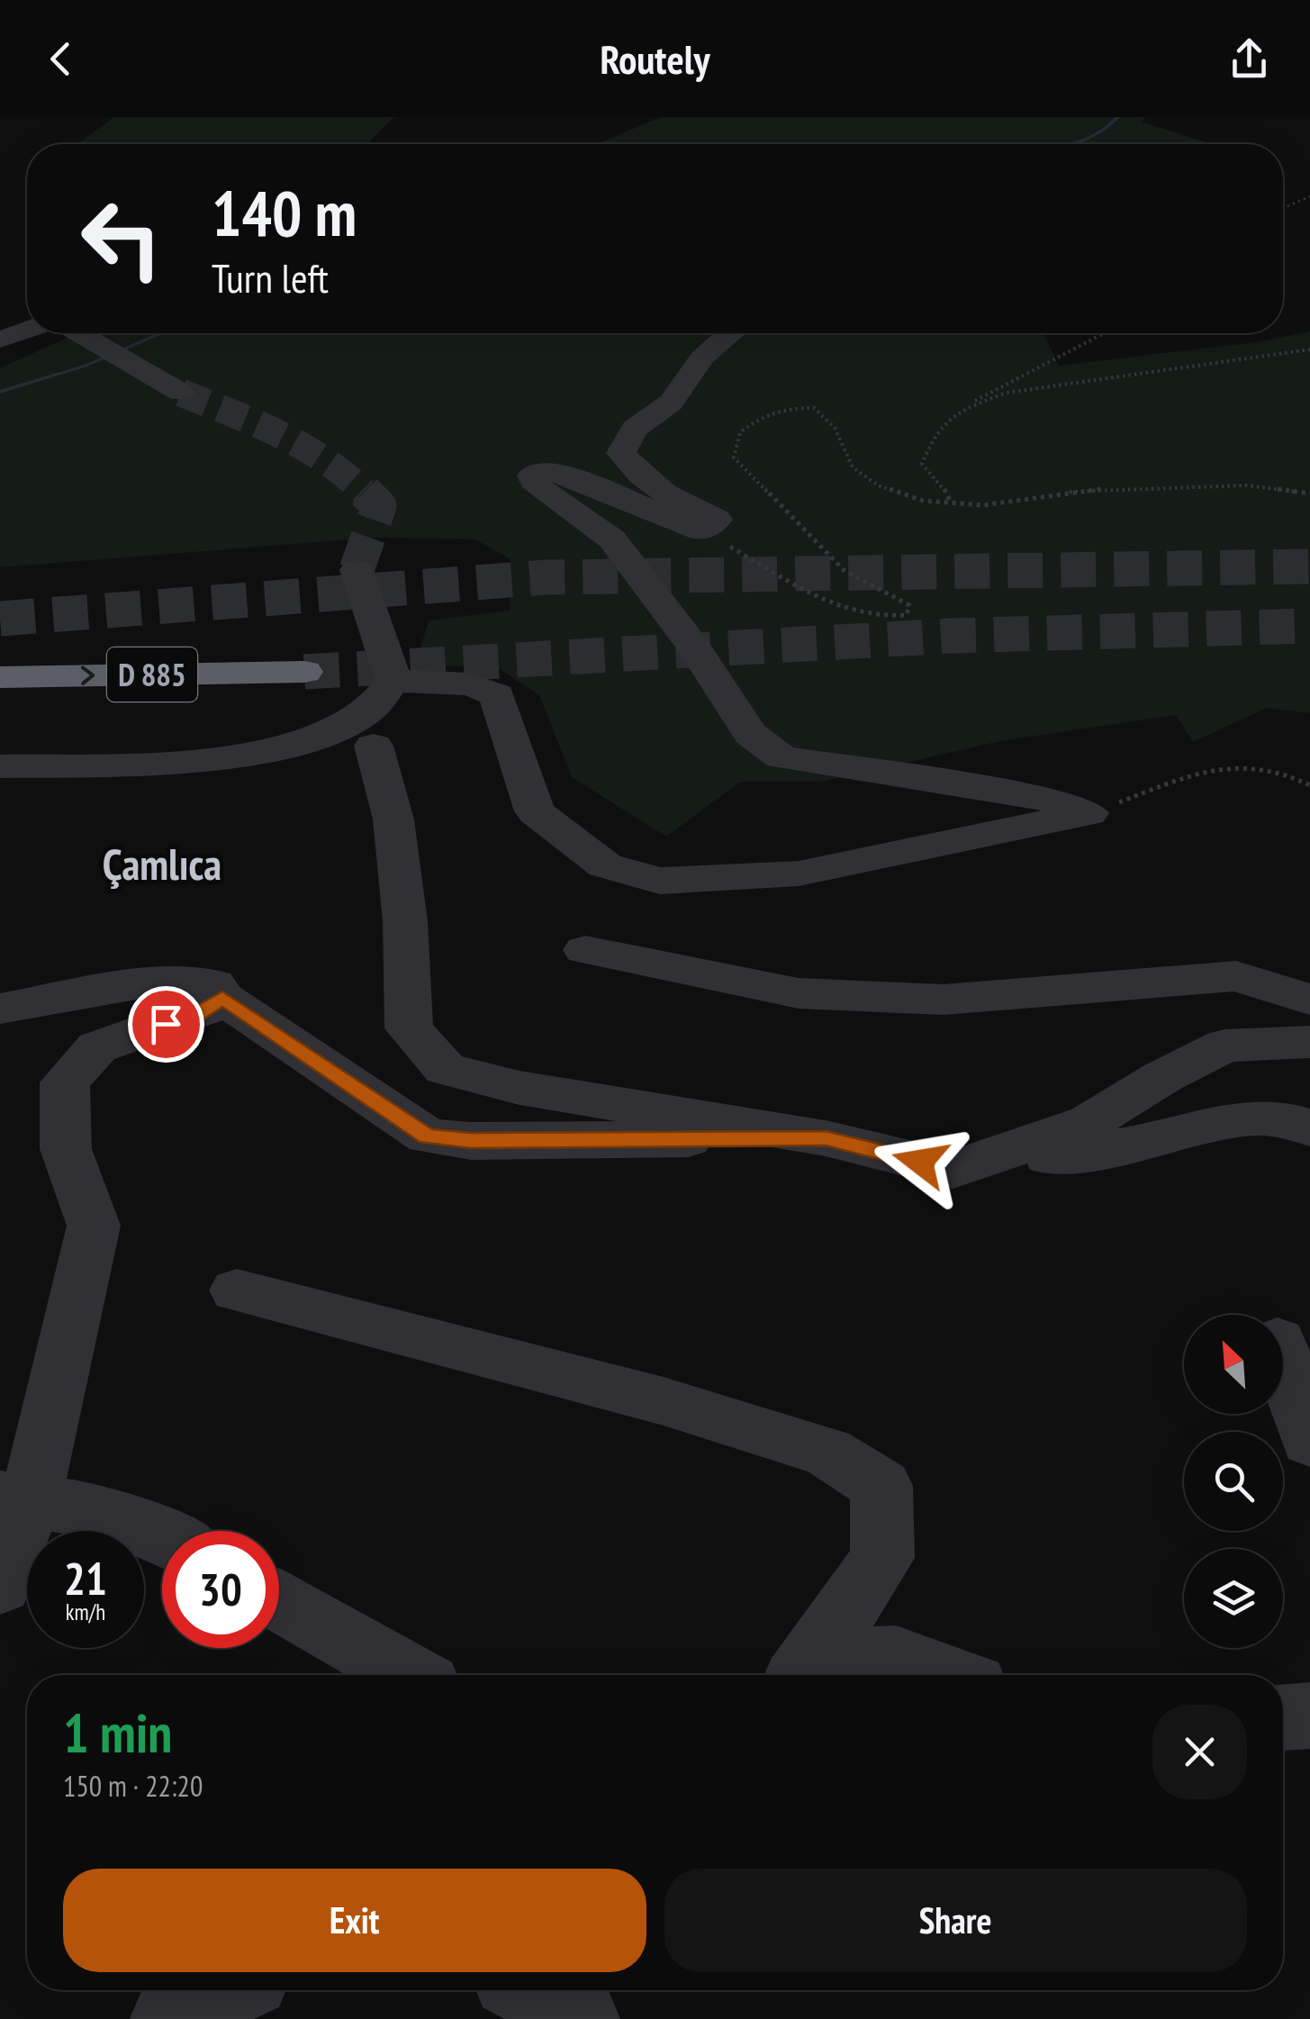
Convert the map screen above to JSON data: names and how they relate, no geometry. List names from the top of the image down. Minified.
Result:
{"streets":{"highway":["D 885"]},"districts":["Çamlıca"],"north":"top left","page":{"header":"Routely","turn":["140 m","Turn left"],"speed":"21 km/h","limit":"30","heading":["1 min","150 m · 22:20"],"buttons":["Exit","Share"]}}
